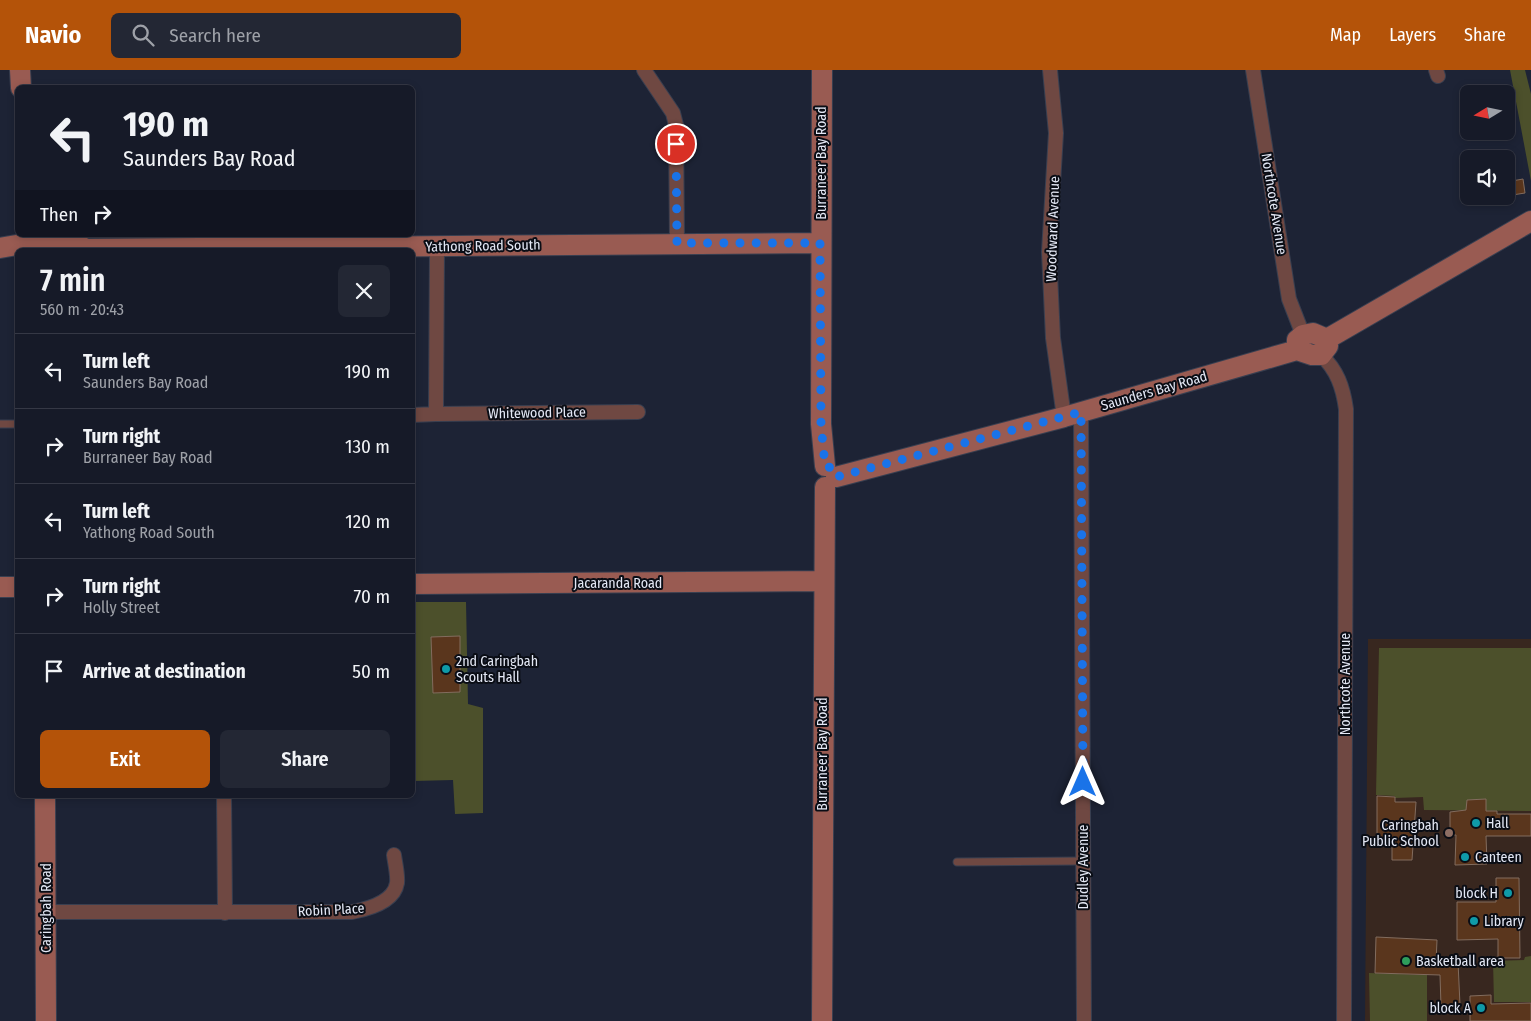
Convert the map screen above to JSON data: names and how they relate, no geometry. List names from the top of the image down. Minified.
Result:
{"streets":{"street":["Burraneer Bay Road","Northcote Avenue","Woodward Avenue","Yathong Road South","Saunders Bay Road","Whitewood Place","Jacaranda Road","Dudley Avenue","Caringbah Road","Robin Place"]},"crossings":[["Burraneer Bay Road","Yathong Road South"],["Burraneer Bay Road","Saunders Bay Road"],["Burraneer Bay Road","Jacaranda Road"],["Northcote Avenue","Saunders Bay Road"],["Woodward Avenue","Saunders Bay Road"],["Woodward Avenue","Dudley Avenue"],["Saunders Bay Road","Dudley Avenue"],["Caringbah Road","Robin Place"]],"places":["2nd Caringbah Scouts Hall","Hall","Caringbah Public School","Canteen","block H","Library","Basketball area","block A"],"north":"left","page":{"header":"Navio","search":"Search here","nav":["Map","Layers","Share"],"turn":["190 m","Saunders Bay Road"],"then":"Then","heading":["7 min","560 m · 20:43"],"list":[{"name":"Turn left","note":"Saunders Bay Road","value":"190 m"},{"name":"Turn right","note":"Burraneer Bay Road","value":"130 m"},{"name":"Turn left","note":"Yathong Road South","value":"120 m"},{"name":"Turn right","note":"Holly Street","value":"70 m"},{"name":"Arrive at destination","value":"50 m"}],"buttons":["Exit","Share"]}}
